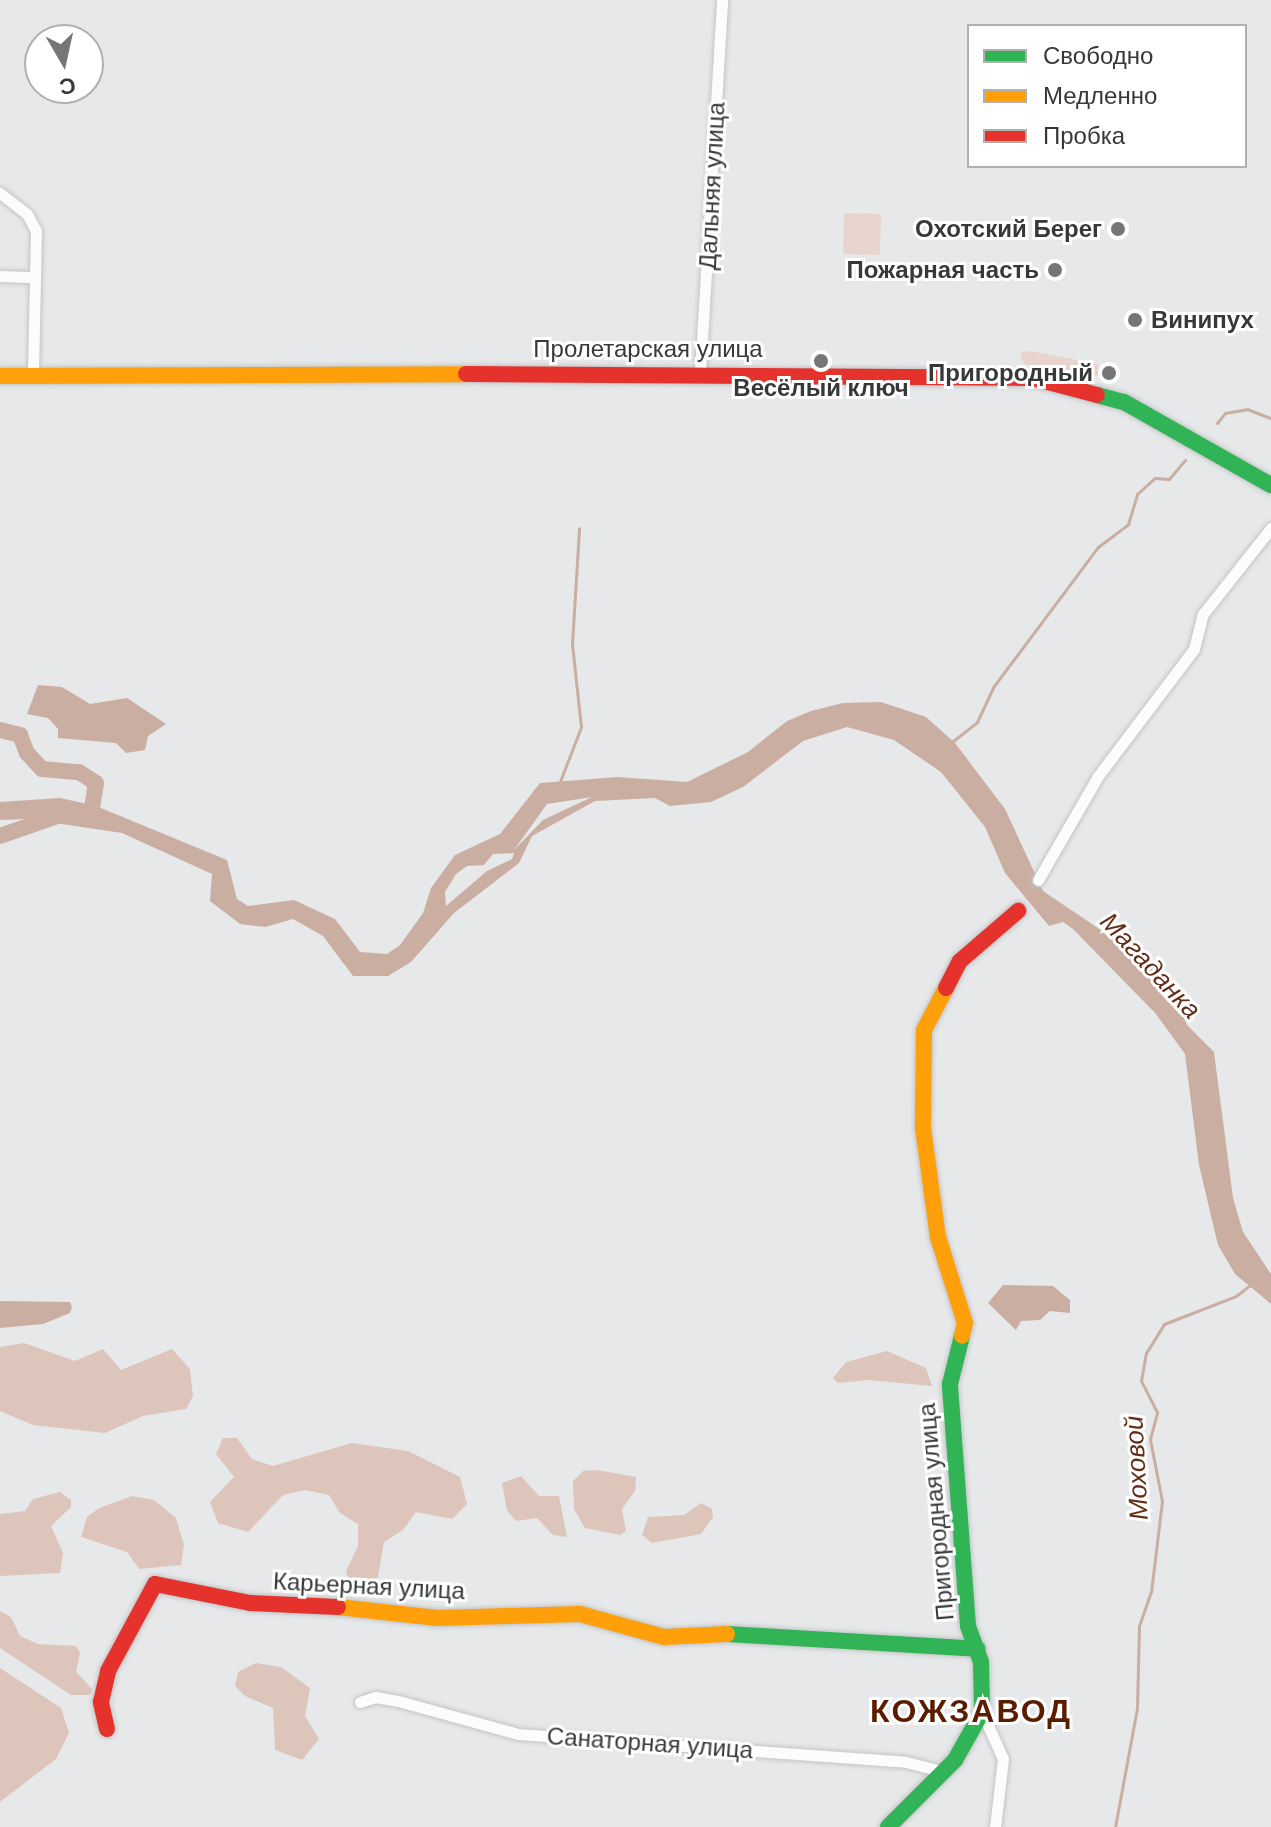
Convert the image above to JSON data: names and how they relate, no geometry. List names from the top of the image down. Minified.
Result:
{"streets":{"street":["Дальняя улица","Пролетарская улица","Пригородная улица","Карьерная улица","Санаторная улица"]},"crossings":[["Дальняя улица","Пролетарская улица"],["Пригородная улица","Карьерная улица"]],"districts":["КОЖЗАВОД"],"water":["Магаданка","Моховой"],"places":["Охотский Берег","Пожарная часть","Винипух","Весёлый ключ","Пригородный"],"legend":["Свободно","Медленно","Пробка"],"north":"bottom"}
